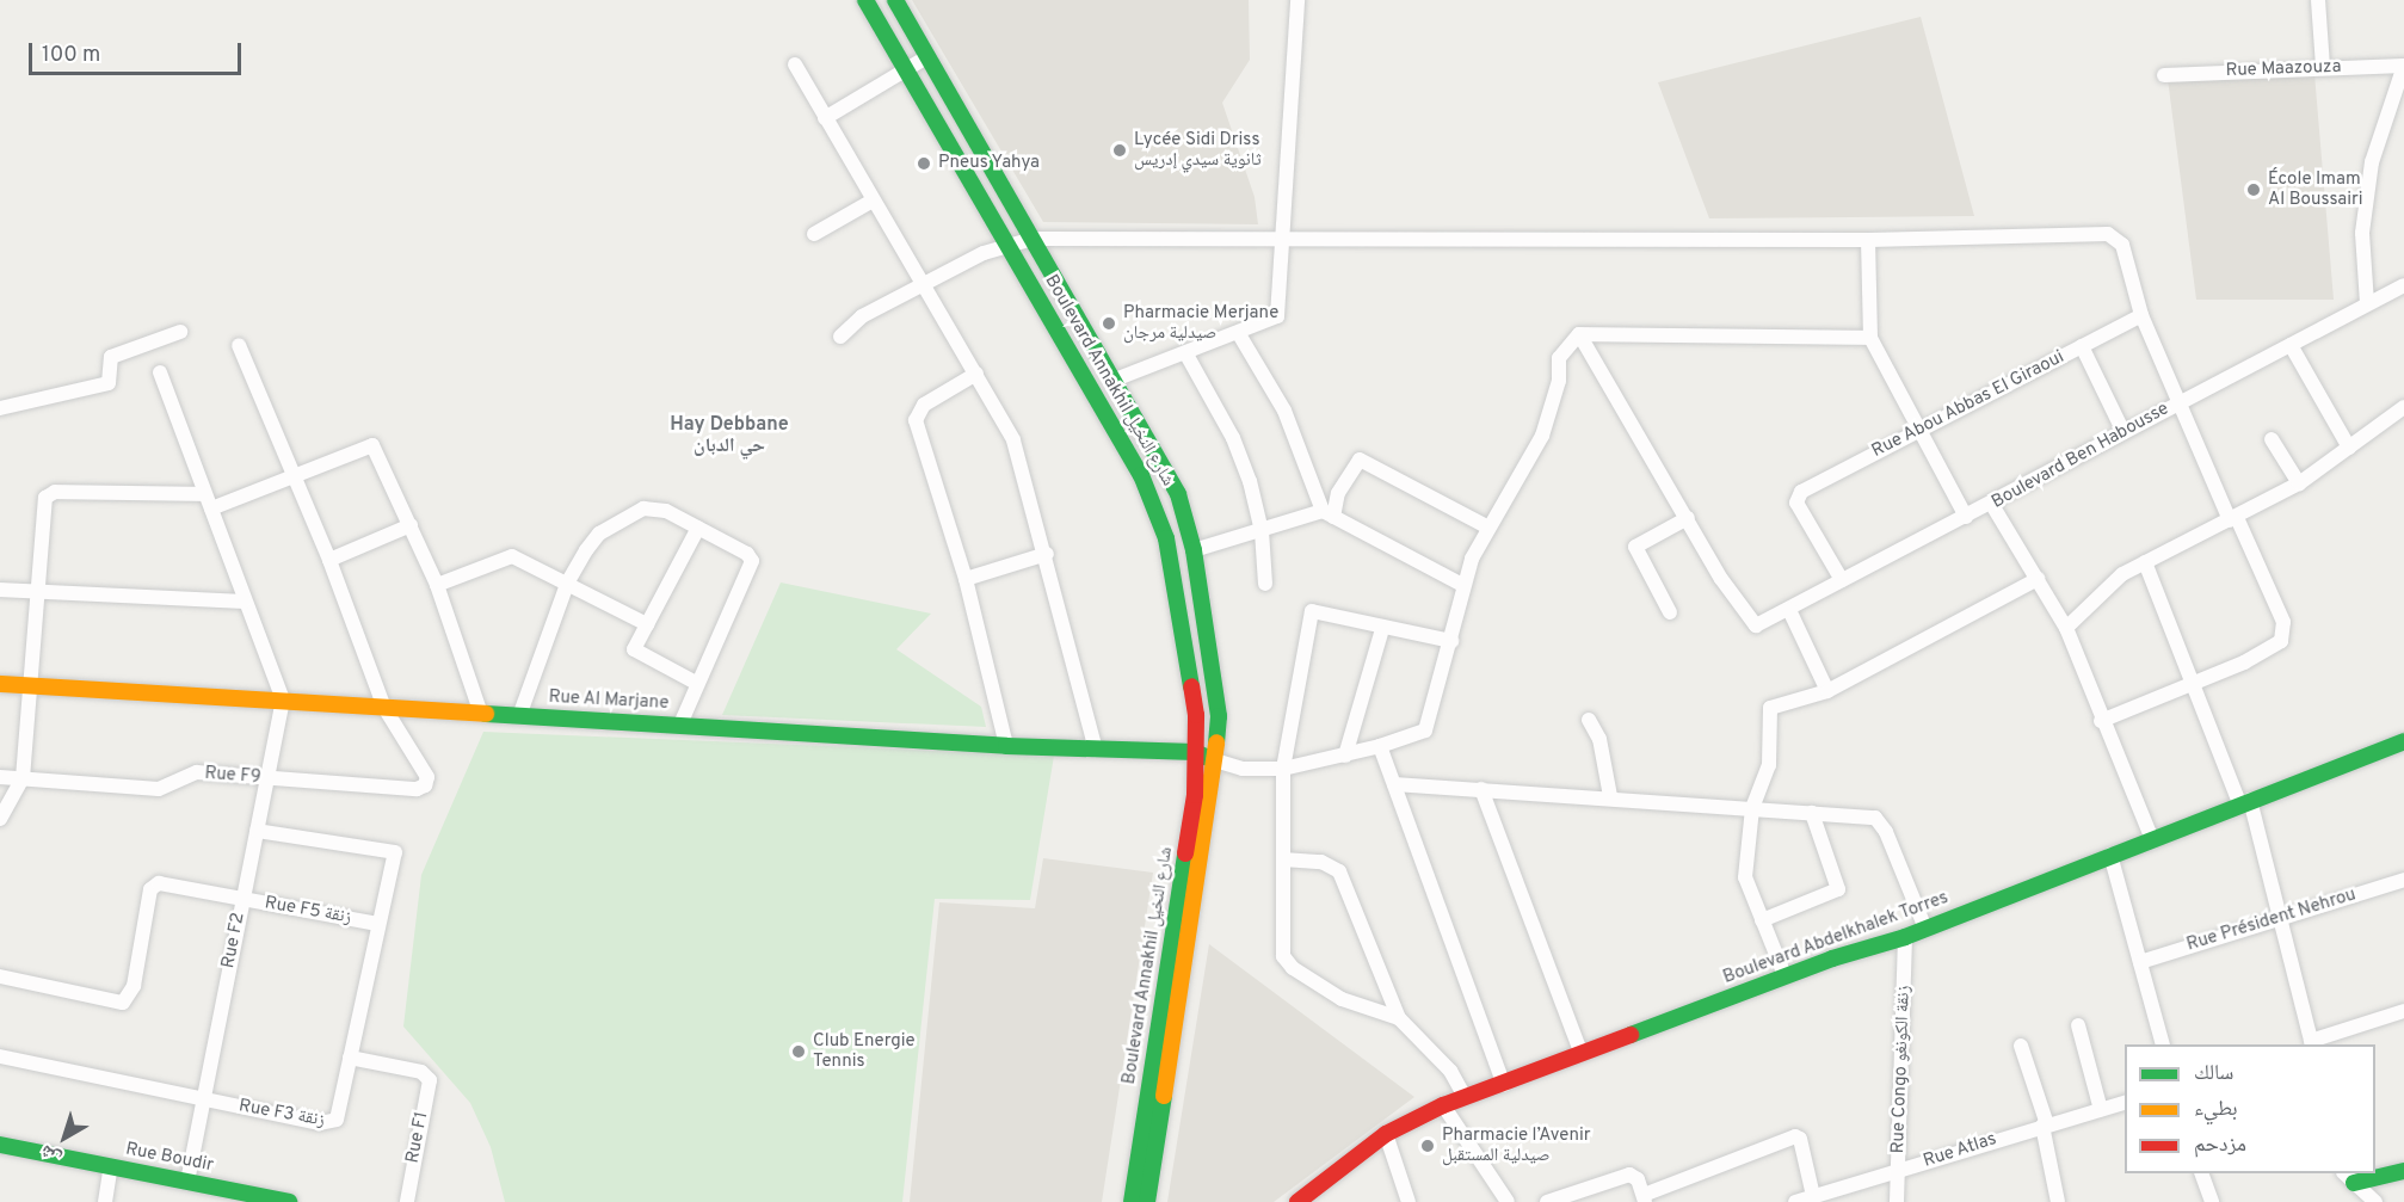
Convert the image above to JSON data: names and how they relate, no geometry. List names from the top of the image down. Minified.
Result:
{"streets":{"main road":["Boulevard Annakhil شارع النخيل","Rue Al Marjane","Boulevard Abdelkhalek Torres","Rue Boudir"],"street":["Rue Maazouza","Rue Abou Abbas El Giraoui","Boulevard Ben Habousse","Rue F9","Rue F5 زنقة","Rue Président Nehrou","Rue F2","Rue Congo زنقة الكونغو","Rue F3 زنقة","Rue F1","Rue Atlas"]},"crossings":[["Boulevard Annakhil شارع النخيل","Rue Al Marjane"],["Rue Abou Abbas El Giraoui","Boulevard Ben Habousse"],["Rue Al Marjane","Rue F9"],["Rue Al Marjane","Rue F2"],["Rue F9","Rue F2"],["Rue F5 زنقة","Rue F2"],["Rue F5 زنقة","Rue F3 زنقة"],["Boulevard Abdelkhalek Torres","Rue Congo زنقة الكونغو"],["Rue F2","Rue F3 زنقة"],["Rue F2","Rue Boudir"],["Rue Congo زنقة الكونغو","Rue Atlas"],["Rue F3 زنقة","Rue F1"]],"districts":["Hay Debbane حي الدبان"],"places":["Lycée Sidi Driss ثانوية سيدي إدريس","Pneus Yahya","École Imam Al Boussairi","Pharmacie Merjane صيدلية مرجان","Club Energie Tennis","Pharmacie l’Avenir صيدلية المستقبل"],"legend":["سالك","بطيء","مزدحم"],"scale_bar":"100 m","north":"bottom left"}
